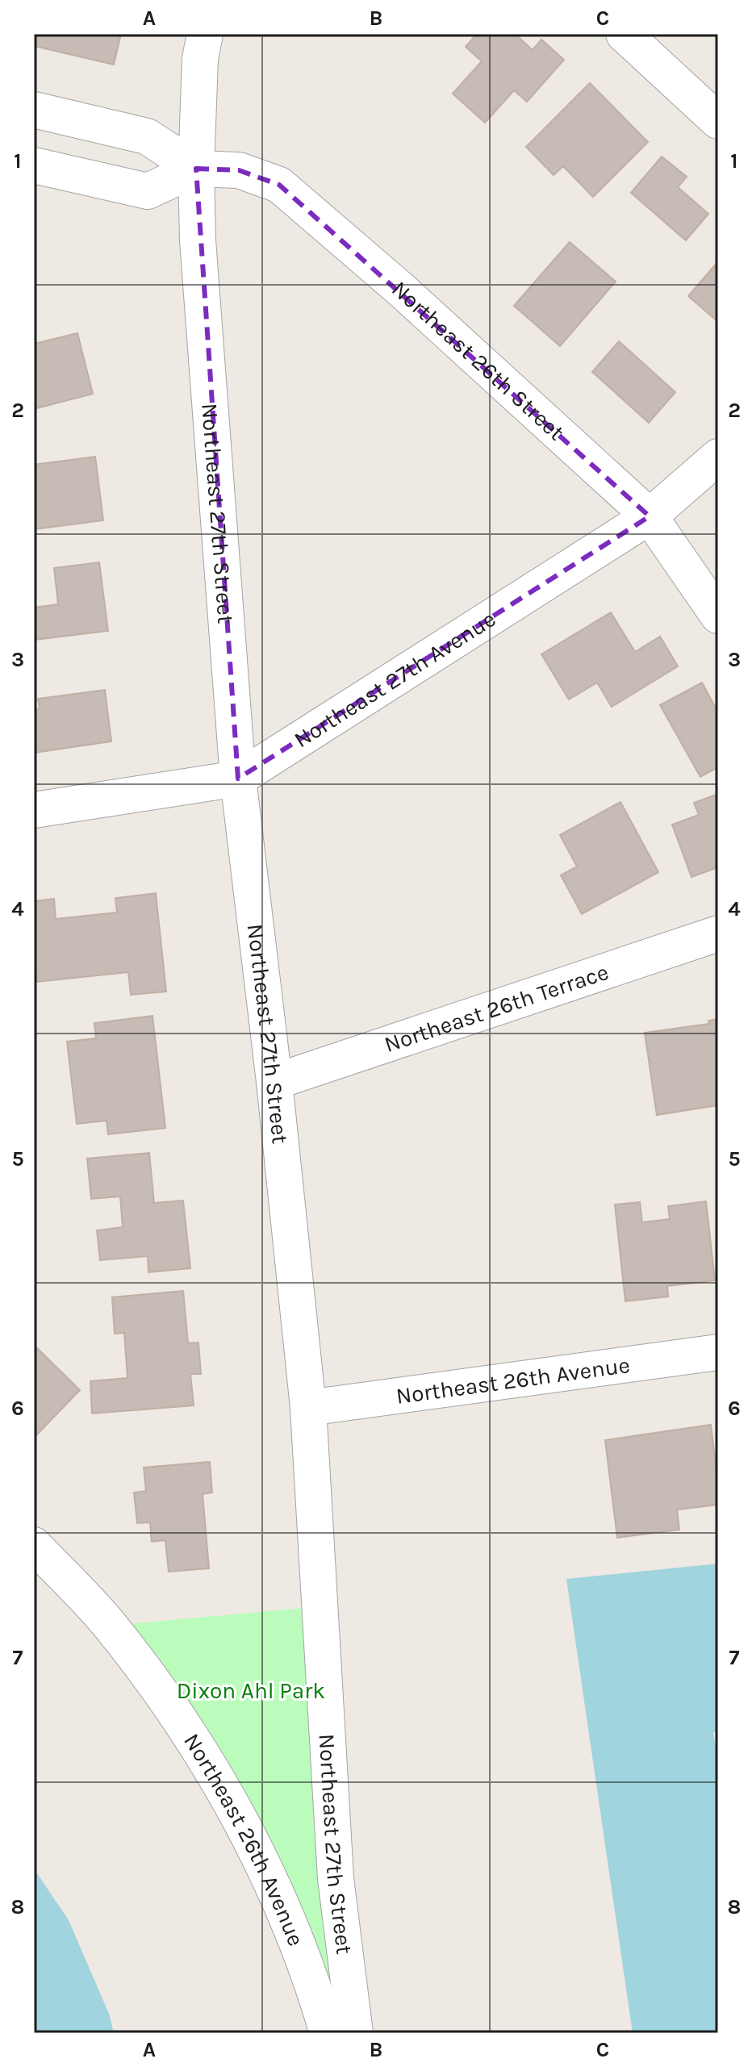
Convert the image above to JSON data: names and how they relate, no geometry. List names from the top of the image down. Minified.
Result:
{"streets":{"street":["Northeast 26th Street","Northeast 27th Street","Northeast 27th Avenue","Northeast 26th Terrace","Northeast 26th Avenue"]},"crossings":[["Northeast 26th Street","Northeast 27th Street"],["Northeast 26th Street","Northeast 27th Avenue"],["Northeast 27th Street","Northeast 27th Avenue"],["Northeast 27th Street","Northeast 26th Terrace"],["Northeast 27th Street","Northeast 26th Avenue"]],"parks":["Dixon Ahl Park"],"grid":{"columns":["A","B","C"],"rows":["1","2","3","4","5","6","7","8"]}}
